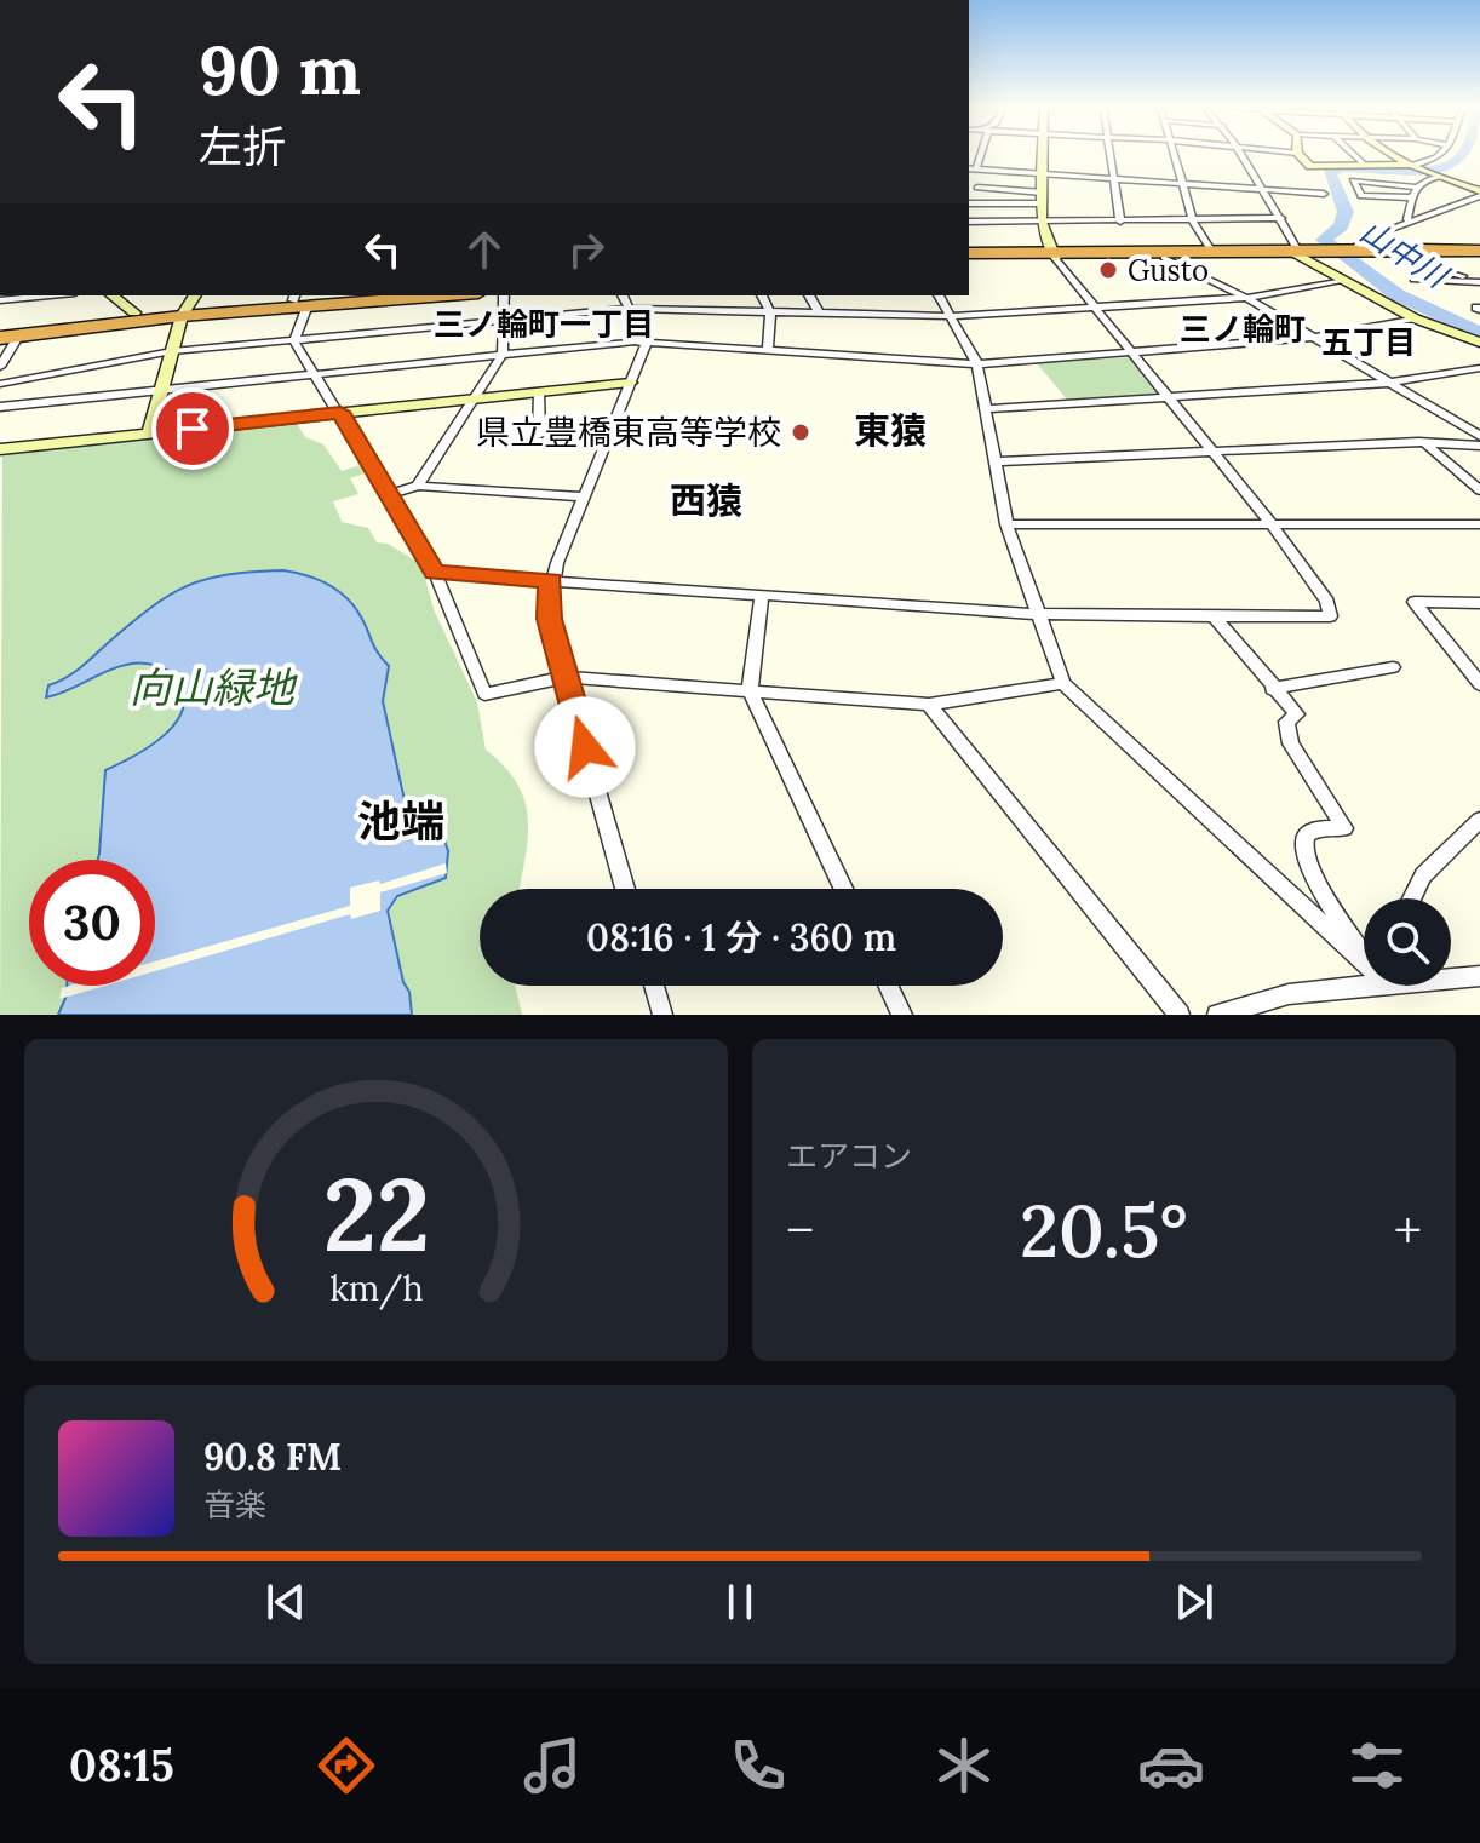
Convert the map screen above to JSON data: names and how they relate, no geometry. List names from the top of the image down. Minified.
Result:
{"districts":["三ノ輪町一丁目","三ノ輪町","五丁目","東猿","西猿","池端"],"water":["山中川"],"parks":["向山緑地"],"places":["Gusto","県立豊橋東高等学校"],"page":{"turn":["90 m","左折"],"limit":"30","trip":"08:16 · 1 分 · 360 m","tile":"エアコン","heat":["−","20.5°","+"],"song":["90.8 FM","音楽"],"tabs":"08:15","gauge":["22","km/h"]}}
